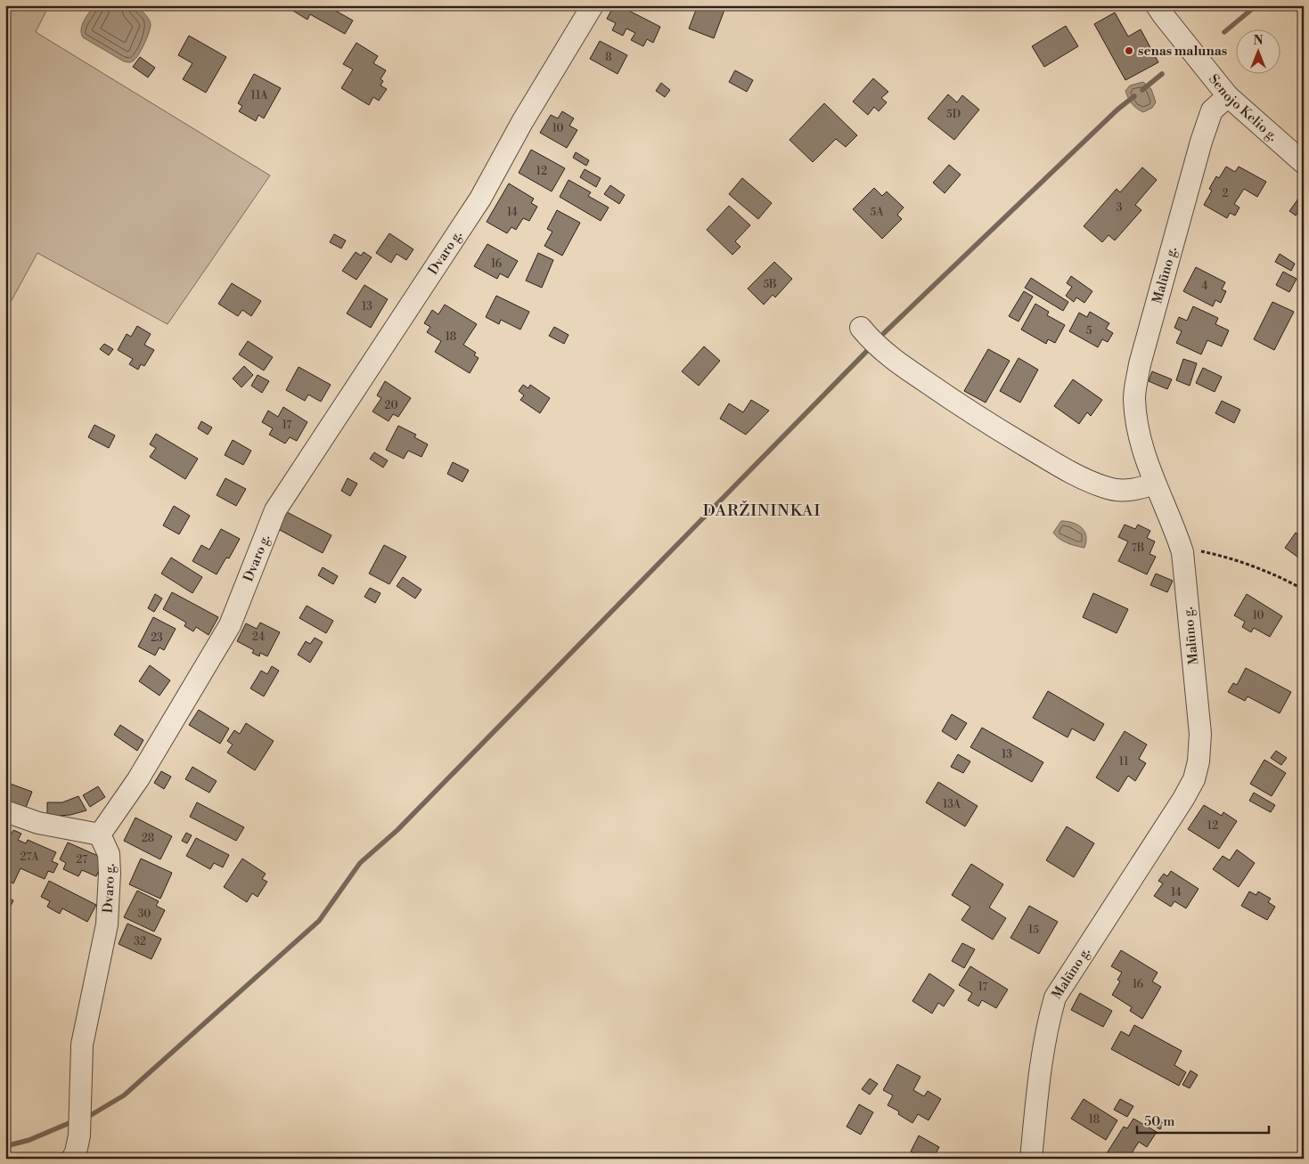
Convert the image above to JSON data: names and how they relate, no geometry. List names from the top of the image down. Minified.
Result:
{"streets":{"street":["Senojo Kelio g.","Dvaro g.","Malūno g."]},"crossings":[["Senojo Kelio g.","Malūno g."]],"districts":["DARŽININKAI"],"places":["senas malunas"],"house_numbers":["8","11A","5D","10","12","2","3","14","5A","16","5B","4","13","5","18","20","17","7B","10","24","23","13","11","13A","12","28","27A","27","14","30","15","32","16","17","18"],"scale_bar":"50 m","north":"top"}
